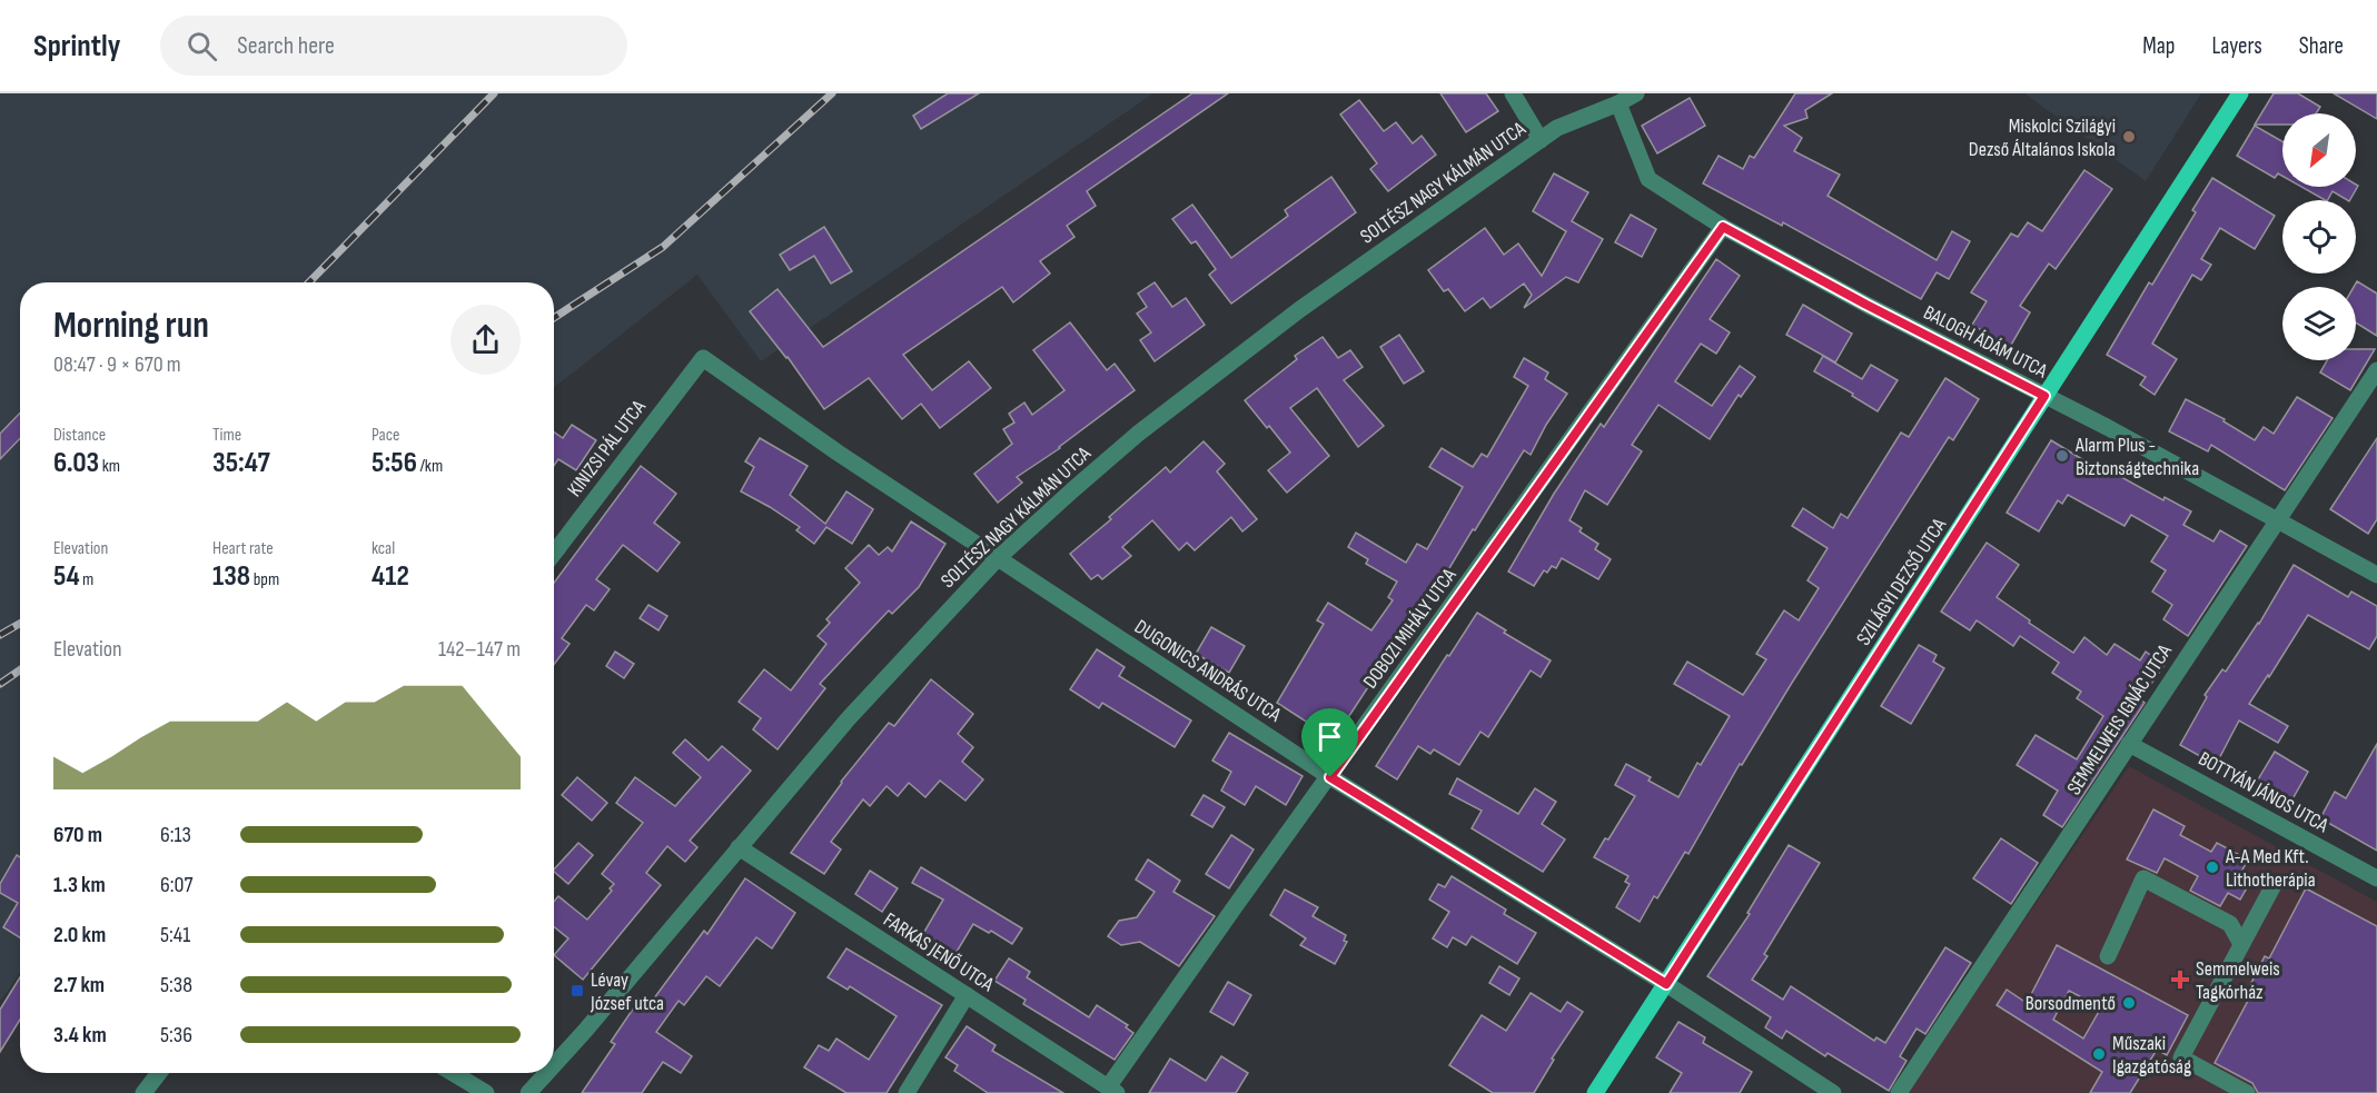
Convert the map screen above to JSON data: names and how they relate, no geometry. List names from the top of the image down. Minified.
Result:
{"streets":{"main road":["SZILÁGYI DEZSŐ UTCA"],"street":["SOLTÉSZ NAGY KÁLMÁN UTCA","BALOGH ÁDÁM UTCA","KINIZSI PÁL UTCA","DOBOZI MIHÁLY UTCA","DUGONICS ANDRÁS UTCA","SEMMELWEIS IGNÁC UTCA","BOTTYÁN JÁNOS UTCA","FARKAS JENŐ UTCA"]},"crossings":[["SOLTÉSZ NAGY KÁLMÁN UTCA","BALOGH ÁDÁM UTCA"],["SOLTÉSZ NAGY KÁLMÁN UTCA","DUGONICS ANDRÁS UTCA"],["SOLTÉSZ NAGY KÁLMÁN UTCA","FARKAS JENŐ UTCA"],["BALOGH ÁDÁM UTCA","SZILÁGYI DEZSŐ UTCA"],["BALOGH ÁDÁM UTCA","DOBOZI MIHÁLY UTCA"],["BALOGH ÁDÁM UTCA","SEMMELWEIS IGNÁC UTCA"],["KINIZSI PÁL UTCA","DUGONICS ANDRÁS UTCA"],["SZILÁGYI DEZSŐ UTCA","DUGONICS ANDRÁS UTCA"],["DOBOZI MIHÁLY UTCA","DUGONICS ANDRÁS UTCA"],["DOBOZI MIHÁLY UTCA","FARKAS JENŐ UTCA"],["SEMMELWEIS IGNÁC UTCA","BOTTYÁN JÁNOS UTCA"]],"places":{"other":["Miskolci Szilágyi Dezső Általános Iskola","Alarm Plus - Biztonságtechnika","A-A Med Kft. Lithotherápia","Borsodmentő","Műszaki Igazgatóság"],"health":["Semmelweis Tagkórház"],"transit":["Lévay József utca"]},"north":"bottom left","page":{"header":"Sprintly","search":"Search here","nav":["Map","Layers","Share"],"heading":["Morning run","08:47 · 9 × 670 m"],"stats":[["Distance","6.03 km"],["Time","35:47"],["Pace","5:56 /km"],["Elevation","54 m"],["Heart rate","138 bpm"],["kcal","412"]],"chart":["Elevation","142–147 m"],"list":[{"name":"670 m","note":"6:13"},{"name":"1.3 km","note":"6:07"},{"name":"2.0 km","note":"5:41"},{"name":"2.7 km","note":"5:38"},{"name":"3.4 km","note":"5:36"}]}}
